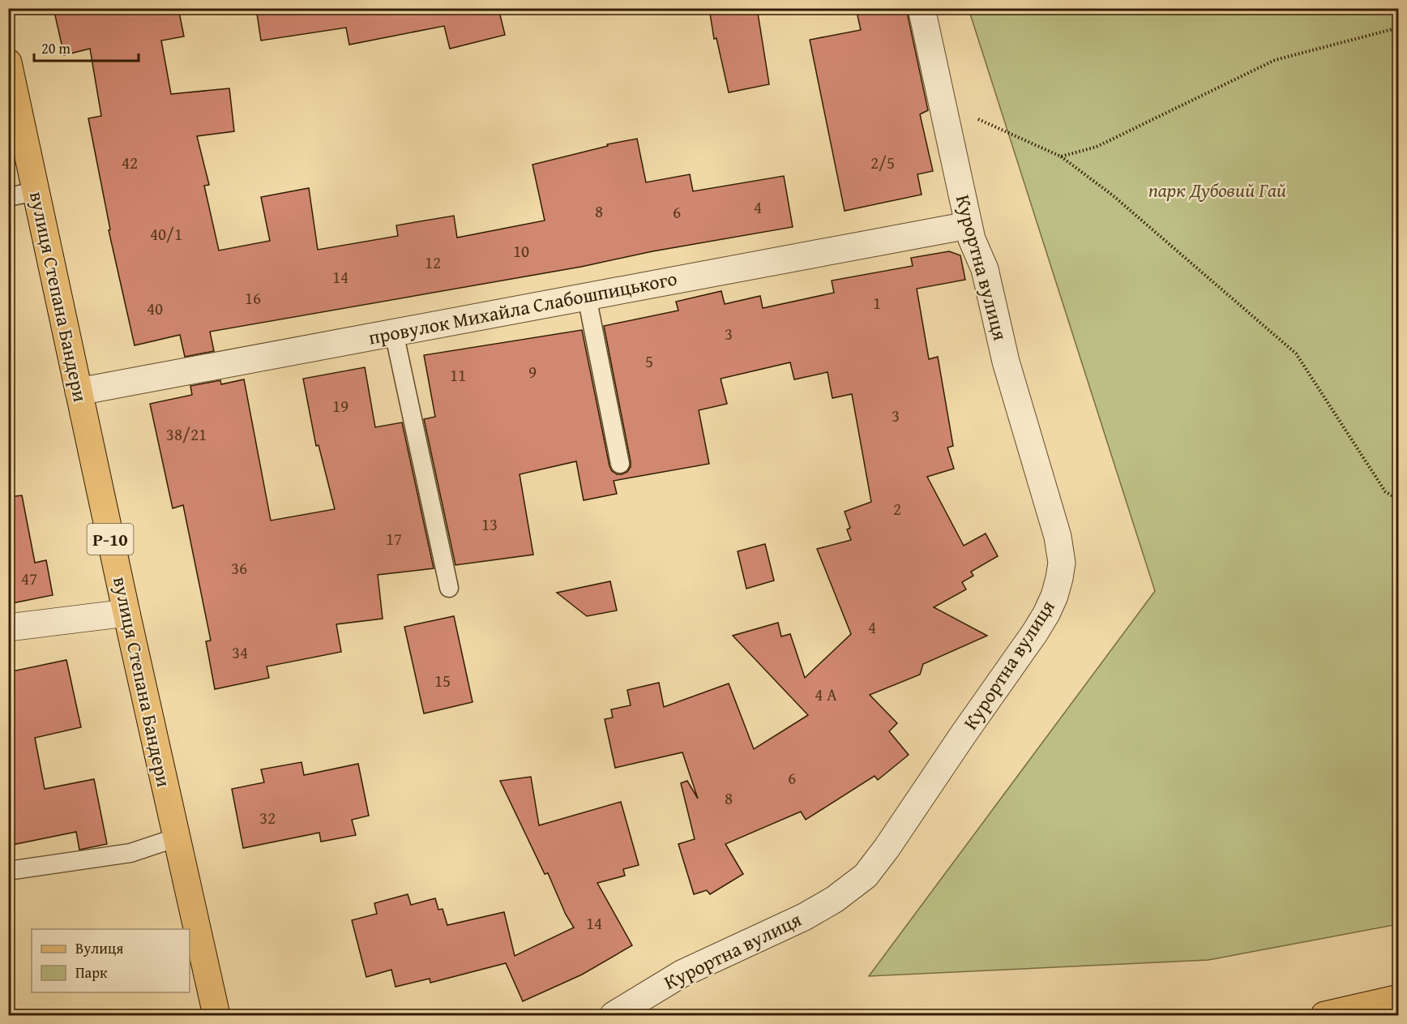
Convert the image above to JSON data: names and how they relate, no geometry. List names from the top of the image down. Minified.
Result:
{"streets":{"main road":["вулиця Степана Бандери","Р-10"],"street":["Курортна вулиця","провулок Михайла Слабошпицького"]},"crossings":[["Курортна вулиця","провулок Михайла Слабошпицького"],["вулиця Степана Бандери","провулок Михайла Слабошпицького"]],"parks":["парк Дубовий Гай"],"house_numbers":["42","2/5","4","8","6","40/1","10","12","14","16","1","40","3","5","9","11","19","3","38/21","2","13","17","36","47","4","34","15","4 А","6","8","32","14"],"legend":["Вулиця","Парк"],"scale_bar":"20 m"}
